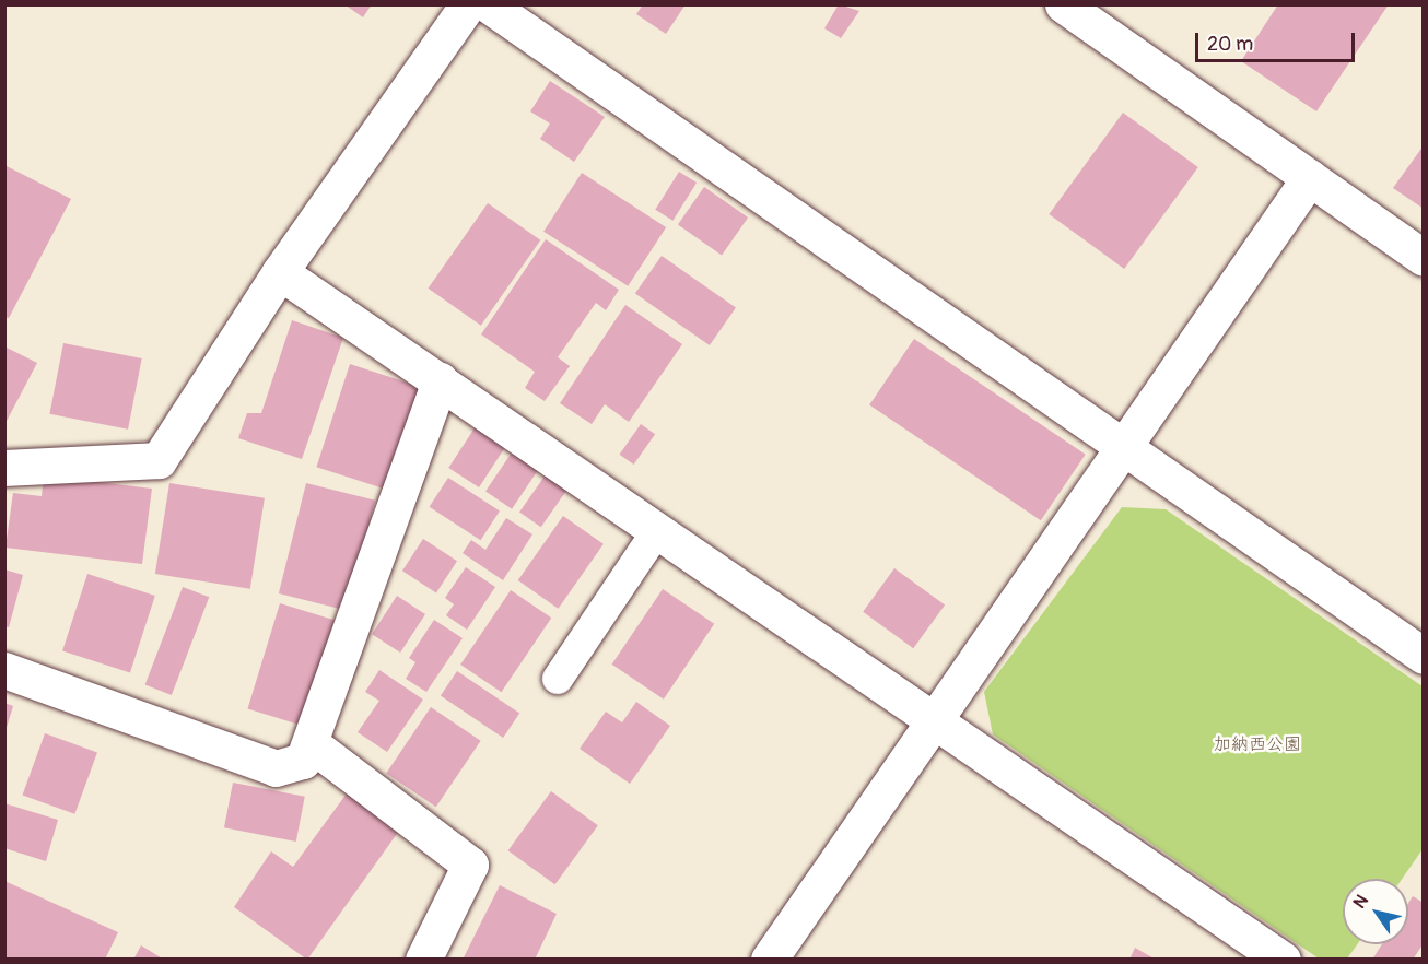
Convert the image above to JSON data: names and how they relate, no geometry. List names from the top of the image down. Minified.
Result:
{"parks":["加納西公園"],"scale_bar":"20 m","north":"top left"}
